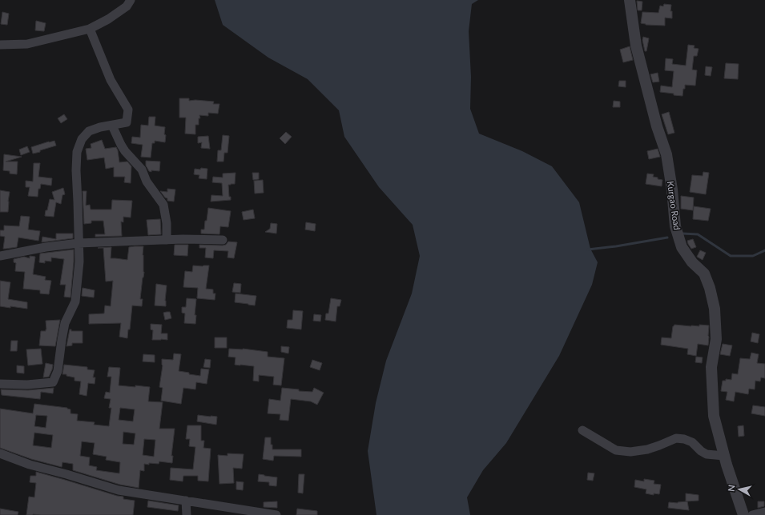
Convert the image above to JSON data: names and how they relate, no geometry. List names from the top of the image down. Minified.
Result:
{"streets":{"street":["Kurgao Road"]},"north":"left"}
